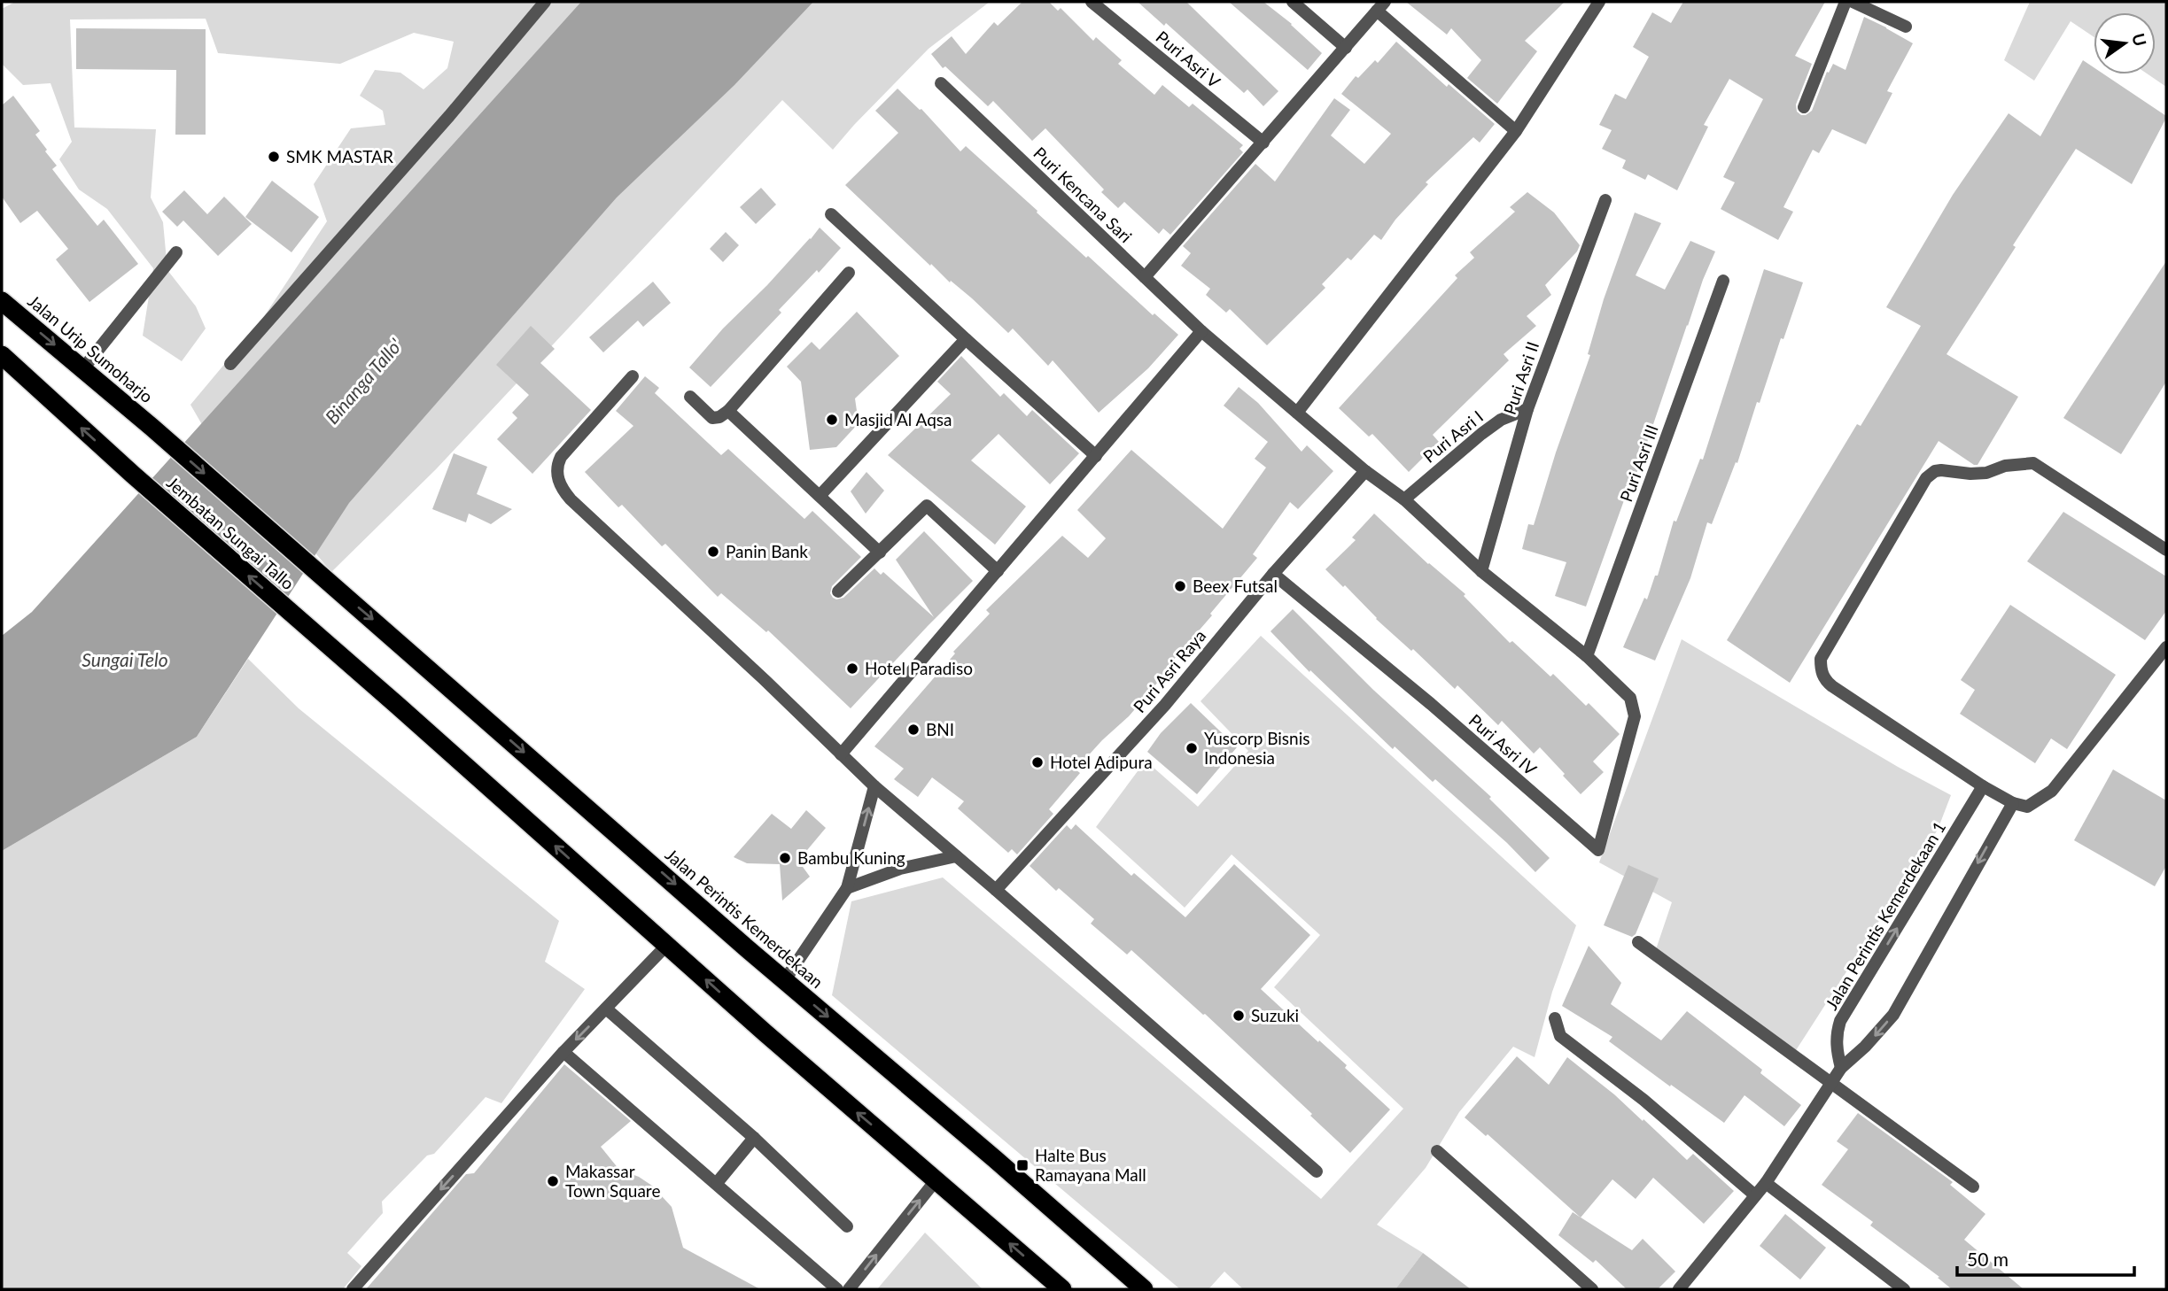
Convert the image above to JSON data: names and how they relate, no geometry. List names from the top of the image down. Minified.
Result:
{"streets":{"highway":["Jalan Urip Sumoharjo","Jembatan Sungai Tallo","Jalan Perintis Kemerdekaan"],"street":["Puri Asri V","Puri Kencana Sari","Puri Asri II","Puri Asri I","Puri Asri III","Puri Asri Raya","Puri Asri IV","Jalan Perintis Kemerdekaan 1"]},"crossings":[["Puri Kencana Sari","Puri Asri II"],["Puri Kencana Sari","Puri Asri I"],["Puri Kencana Sari","Puri Asri III"],["Puri Kencana Sari","Puri Asri Raya"],["Puri Kencana Sari","Puri Asri IV"],["Jalan Urip Sumoharjo","Jembatan Sungai Tallo"],["Puri Asri II","Puri Asri I"],["Jembatan Sungai Tallo","Jalan Perintis Kemerdekaan"],["Puri Asri Raya","Puri Asri IV"]],"one_way":["Jalan Urip Sumoharjo"],"water":["Binanga Tallo'","Sungai Telo"],"places":{"other":["SMK MASTAR","Masjid Al Aqsa","Panin Bank","Beex Futsal","Hotel Paradiso","BNI","Yuscorp Bisnis Indonesia","Hotel Adipura","Bambu Kuning","Suzuki","Makassar Town Square"],"transit":["Halte Bus Ramayana Mall"]},"scale_bar":"50 m","north":"right"}
